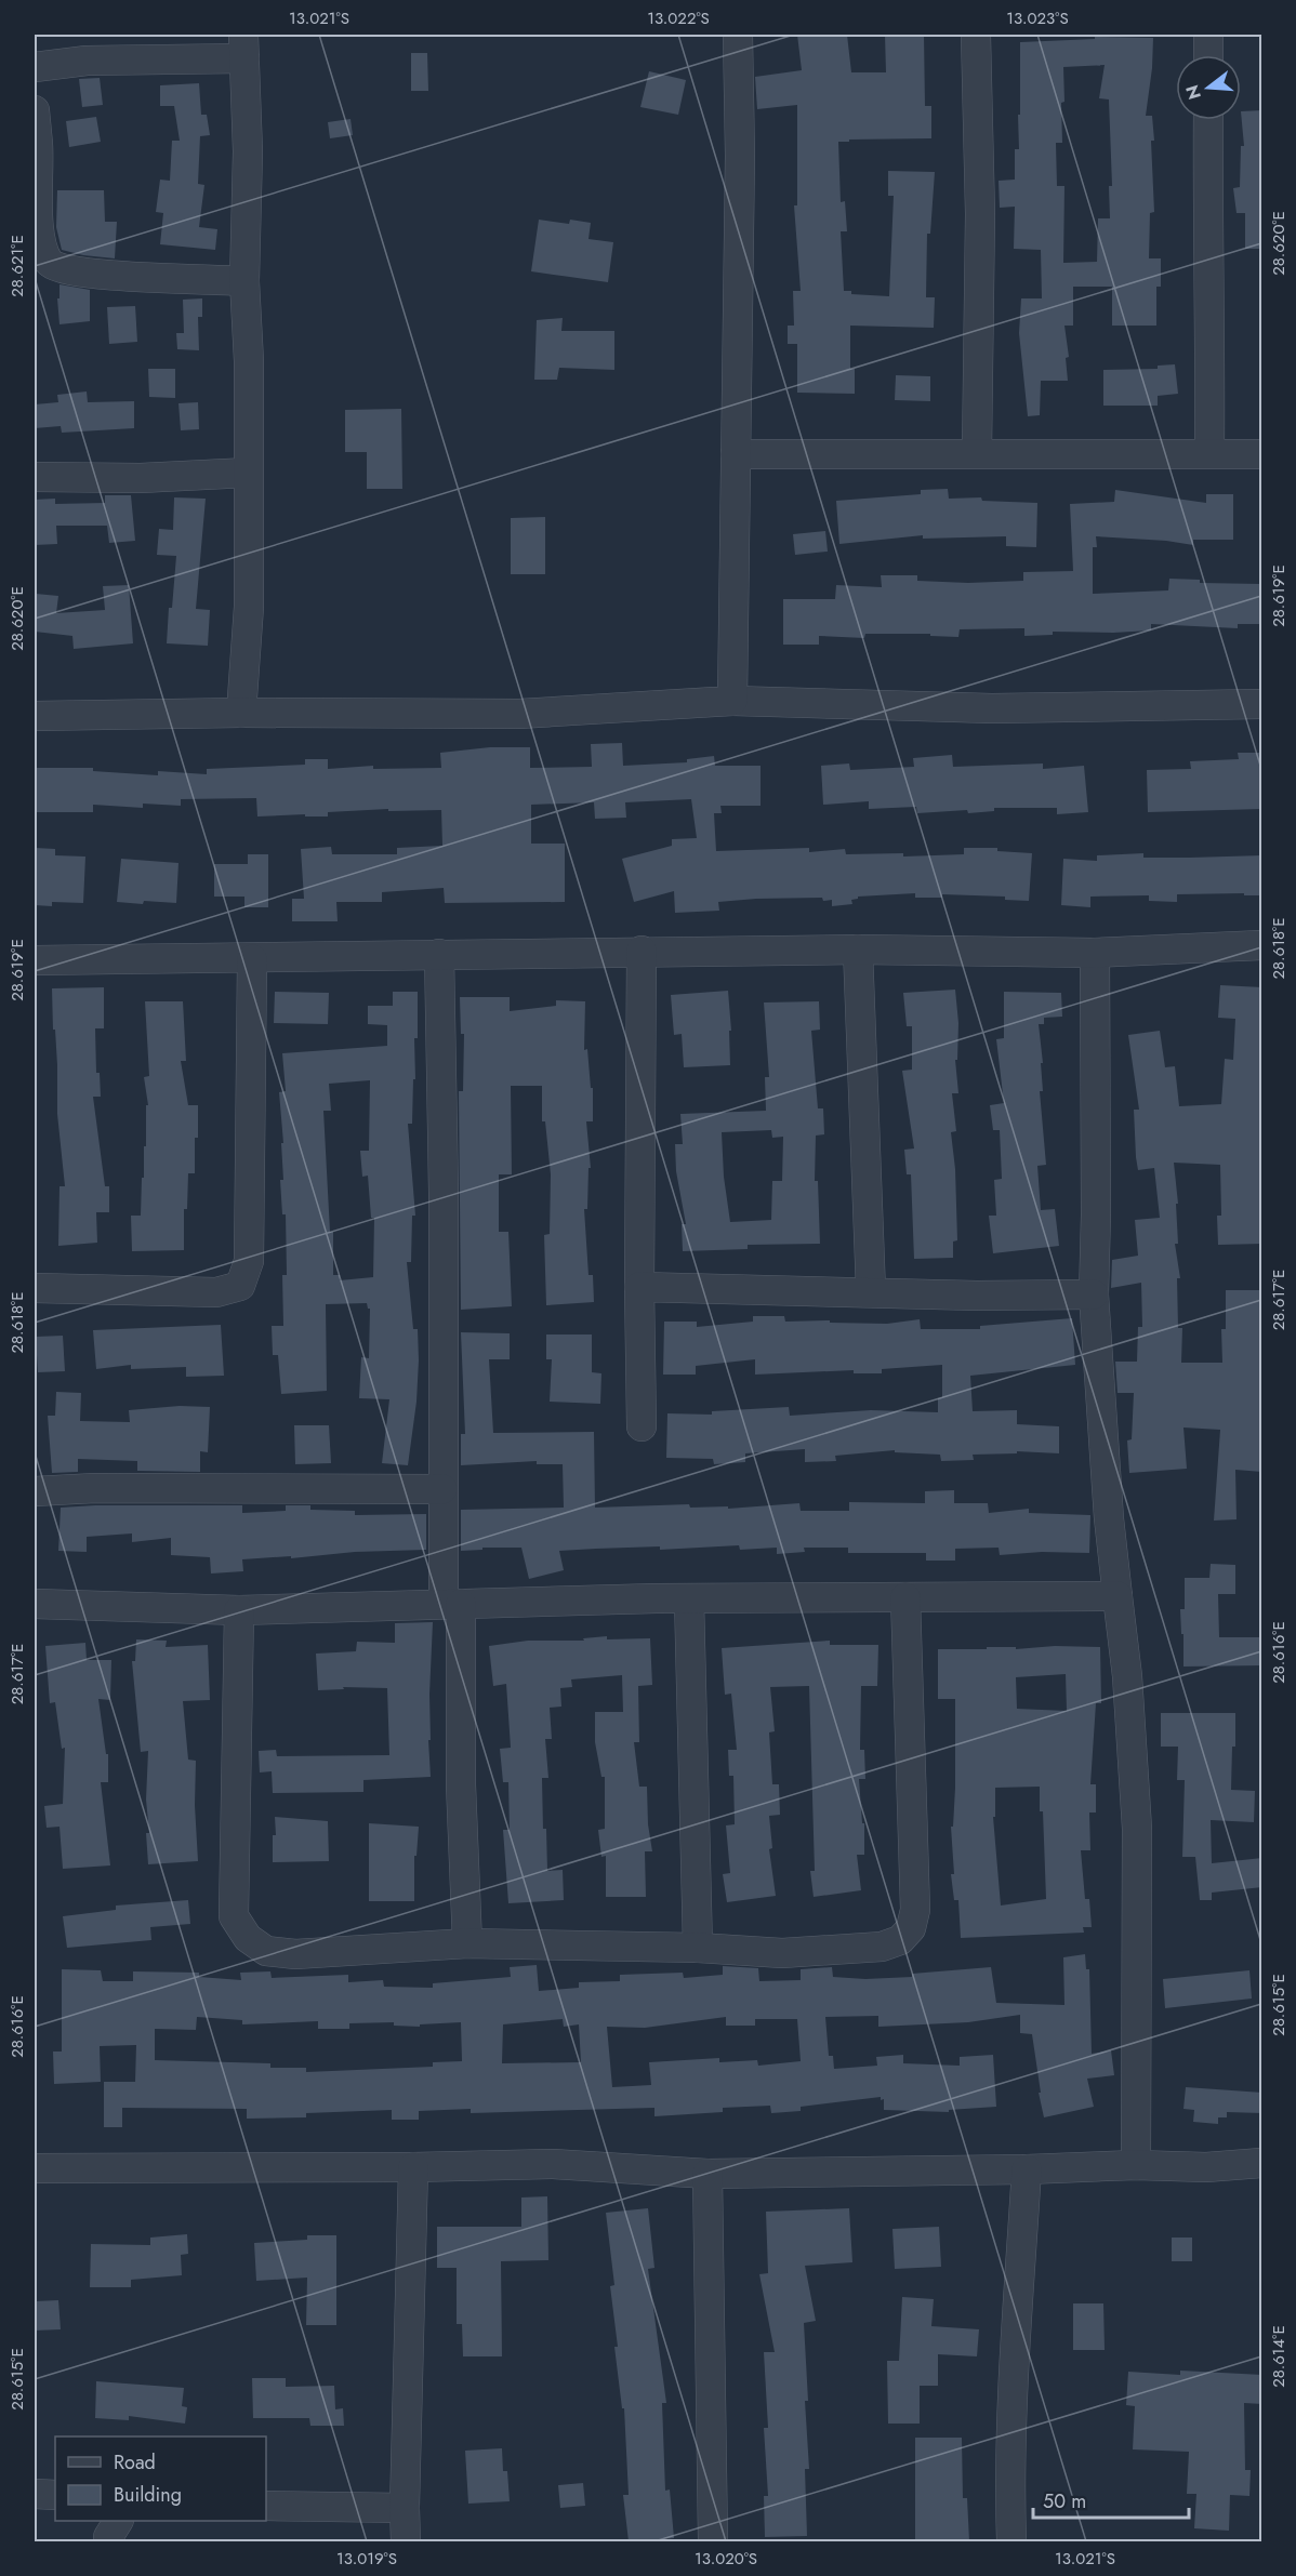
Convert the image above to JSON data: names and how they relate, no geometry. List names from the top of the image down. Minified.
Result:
{"legend":["Road","Building"],"scale_bar":"50 m","north":"left","coordinates":["13.021°S","13.022°S","13.023°S","28.620°E","28.621°E","28.619°E","28.618°E","28.617°E","28.616°E","28.615°E","28.614°E","13.019°S","13.020°S"]}
